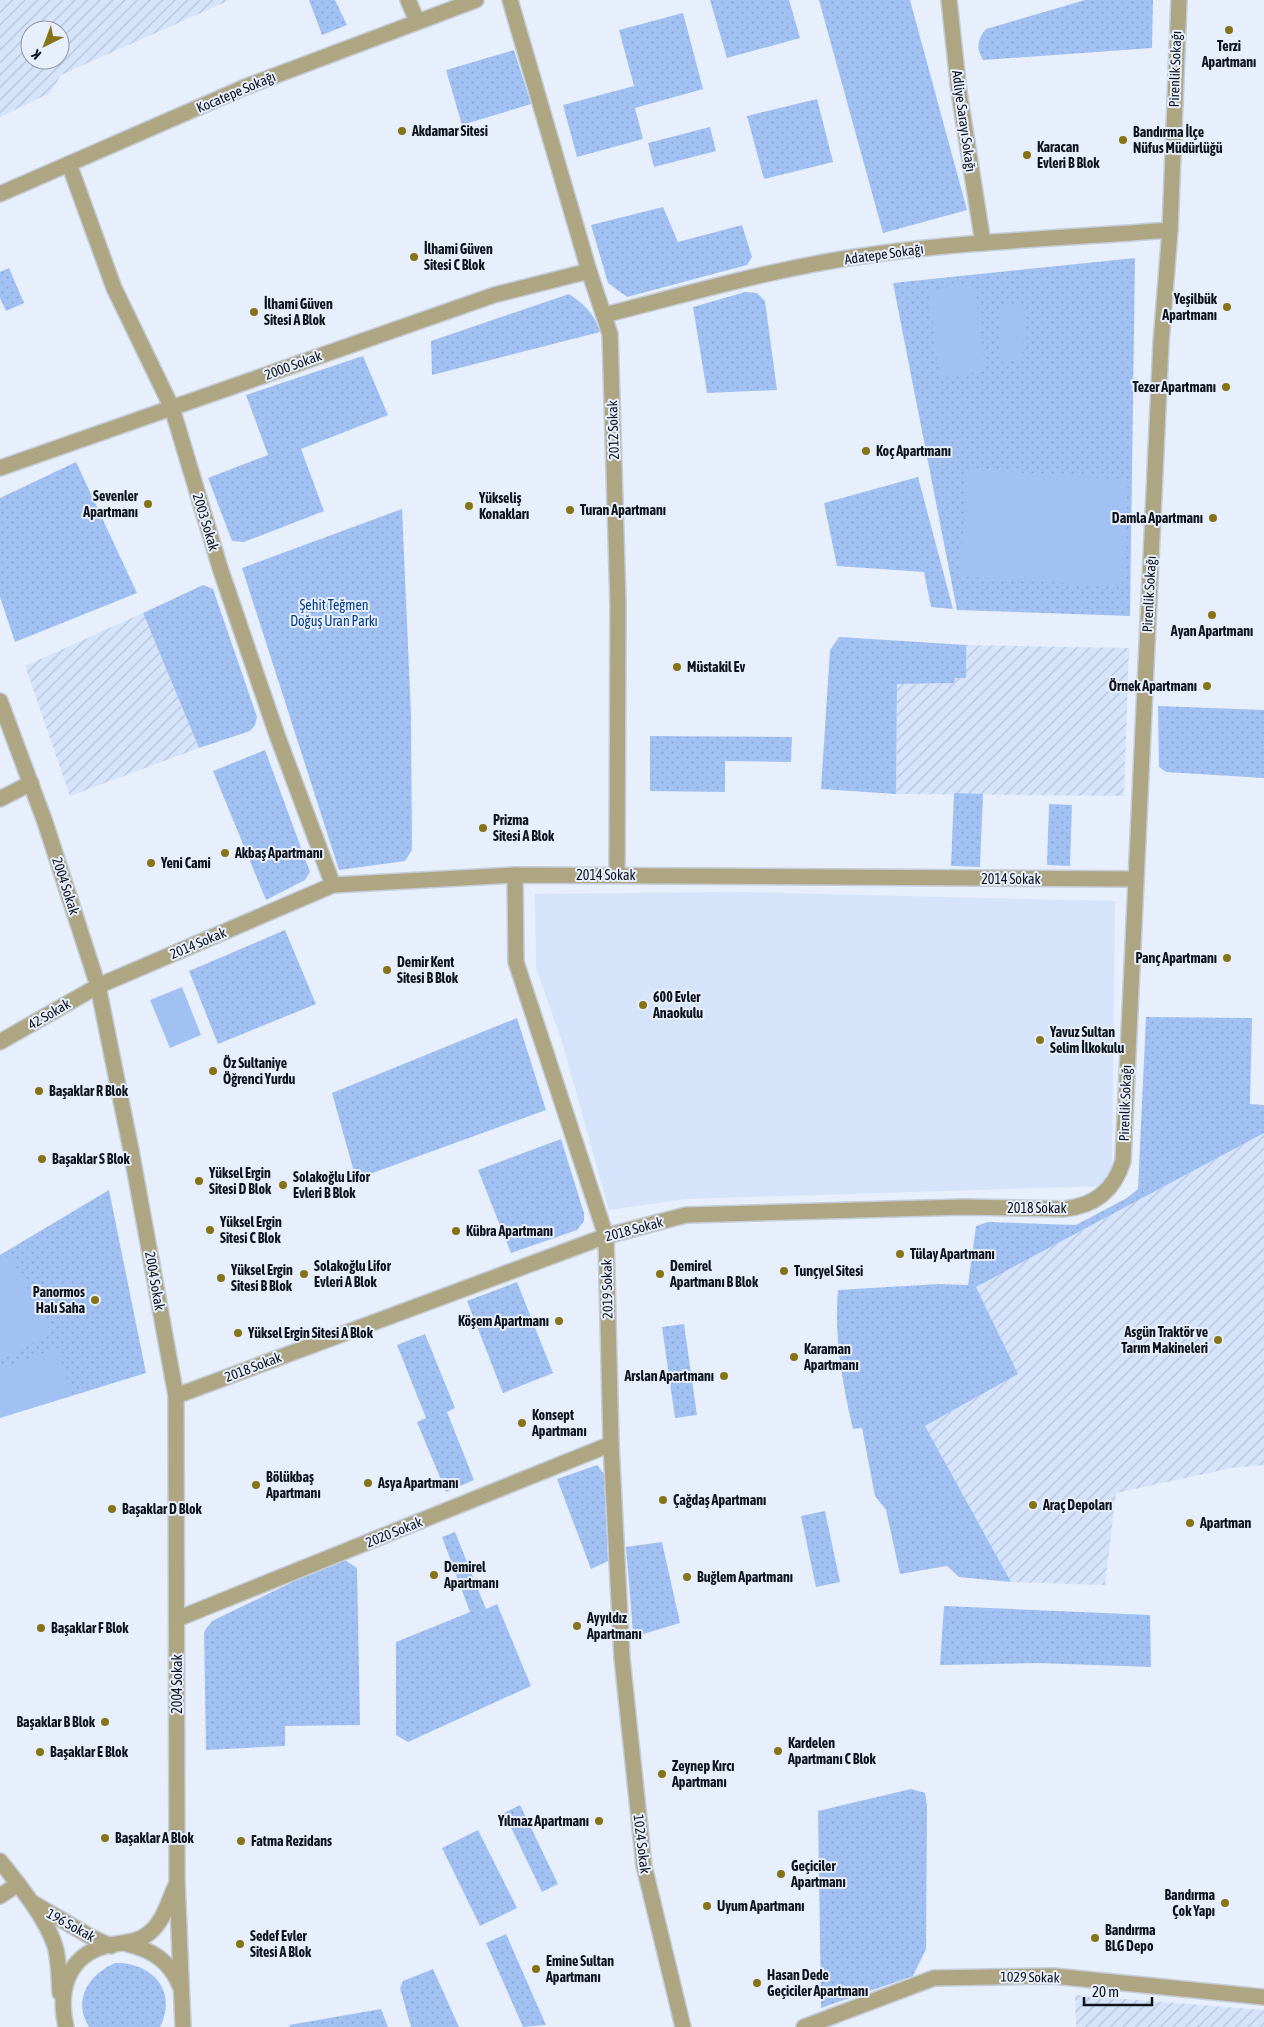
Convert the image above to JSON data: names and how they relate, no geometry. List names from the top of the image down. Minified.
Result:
{"streets":{"street":["Pirenlik Sokağı","Kocatepe Sokağı","Adliye Sarayı Sokağı","Adatepe Sokağı","2000 Sokak","2012 Sokak","2003 Sokak","2014 Sokak","2004 Sokak","42 Sokak","2018 Sokak","2019 Sokak","2020 Sokak","1024 Sokak","196 Sokak","1029 Sokak"]},"crossings":[["Pirenlik Sokağı","Adatepe Sokağı"],["Pirenlik Sokağı","2014 Sokak"],["Pirenlik Sokağı","2018 Sokak"],["Kocatepe Sokağı","2003 Sokak"],["Adliye Sarayı Sokağı","Adatepe Sokağı"],["Adatepe Sokağı","2012 Sokak"],["2000 Sokak","2012 Sokak"],["2000 Sokak","2003 Sokak"],["2012 Sokak","2014 Sokak"],["2003 Sokak","2014 Sokak"],["2014 Sokak","2004 Sokak"],["2014 Sokak","42 Sokak"],["2014 Sokak","2019 Sokak"],["2004 Sokak","42 Sokak"],["2004 Sokak","2018 Sokak"],["2004 Sokak","2020 Sokak"],["2004 Sokak","196 Sokak"],["2018 Sokak","2019 Sokak"],["2019 Sokak","2020 Sokak"],["2019 Sokak","1024 Sokak"]],"parks":["Şehit Teğmen Doğuş Uran Parkı"],"places":["Terzi Apartmanı","Akdamar Sitesi","Bandırma İlçe Nüfus Müdürlüğü","Karacan Evleri B Blok","İlhami Güven Sitesi C Blok","Yeşilbük Apartmanı","İlhami Güven Sitesi A Blok","Tezer Apartmanı","Koç Apartmanı","Sevenler Apartmanı","Yükseliş Konakları","Turan Apartmanı","Damla Apartmanı","Ayan Apartmanı","Müstakil Ev","Örnek Apartmanı","Prizma Sitesi A Blok","Akbaş Apartmanı","Yeni Cami","Panç Apartmanı","Demir Kent Sitesi B Blok","600 Evler Anaokulu","Yavuz Sultan Selim İlkokulu","Öz Sultaniye Öğrenci Yurdu","Başaklar R Blok","Başaklar S Blok","Yüksel Ergin Sitesi D Blok","Solakoğlu Lifor Evleri B Blok","Yüksel Ergin Sitesi C Blok","Kübra Apartmanı","Tülay Apartmanı","Tunçyel Sitesi","Solakoğlu Lifor Evleri A Blok","Demirel Apartmanı B Blok","Yüksel Ergin Sitesi B Blok","Panormos Halı Saha","Köşem Apartmanı","Yüksel Ergin Sitesi A Blok","Asgün Traktör ve Tarım Makineleri","Karaman Apartmanı","Arslan Apartmanı","Konsept Apartmanı","Asya Apartmanı","Bölükbaş Apartmanı","Çağdaş Apartmanı","Araç Depoları","Başaklar D Blok","Apartman","Demirel Apartmanı","Buğlem Apartmanı","Ayyıldız Apartmanı","Başaklar F Blok","Başaklar B Blok","Kardelen Apartmanı C Blok","Başaklar E Blok","Zeynep Kırcı Apartmanı","Yılmaz Apartmanı","Başaklar A Blok","Fatma Rezidans","Geçiciler Apartmanı","Bandırma Çok Yapı","Uyum Apartmanı","Bandırma BLG Depo","Sedef Evler Sitesi A Blok","Emine Sultan Apartmanı","Hasan Dede Geçiciler Apartmanı"],"scale_bar":"20 m","north":"bottom left"}
